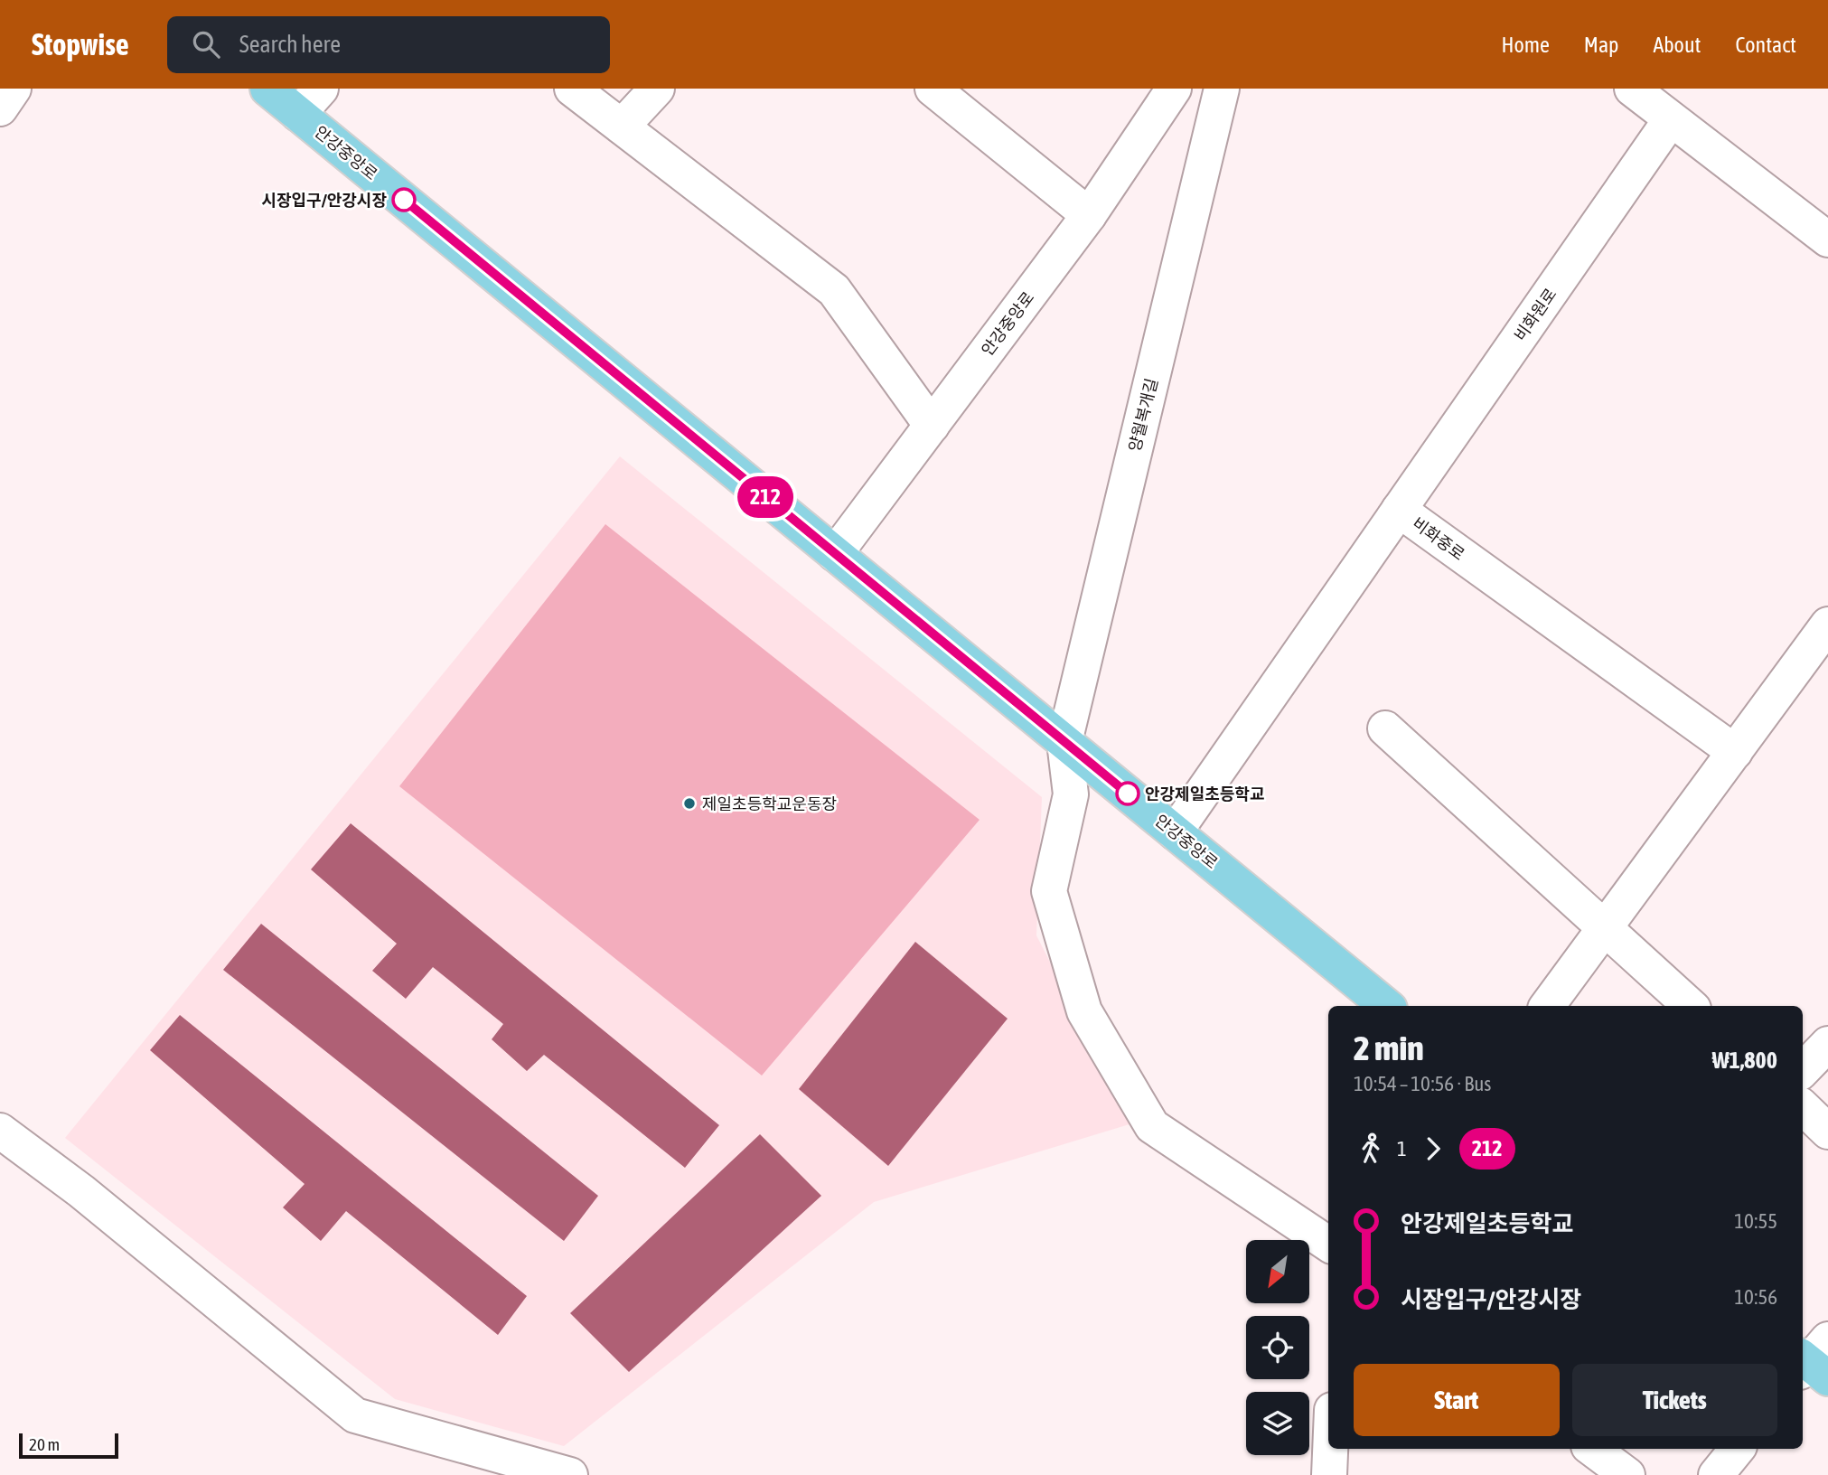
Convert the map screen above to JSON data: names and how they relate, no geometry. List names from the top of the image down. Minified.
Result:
{"streets":{"main road":["안강중앙로"],"street":["비화원로","양월복개길","비화중로"]},"crossings":[["안강중앙로","양월복개길"],["안강중앙로","비화중로"],["비화원로","비화중로"]],"places":["시장입구/안강시장","안강제일초등학교","제일초등학교운동장"],"lines":["bus line 212"],"scale_bar":"20 m","north":"bottom left","page":{"header":"Stopwise","search":"Search here","nav":["Home","Map","About","Contact"],"on_map":"212","heading":["2 min","10:54 – 10:56 · Bus","₩1,800"],"legs":["1","212"],"list":[{"name":"안강제일초등학교","value":"10:55"},{"name":"시장입구/안강시장","value":"10:56"}],"buttons":["Start","Tickets"],"scale":"20 m"}}
